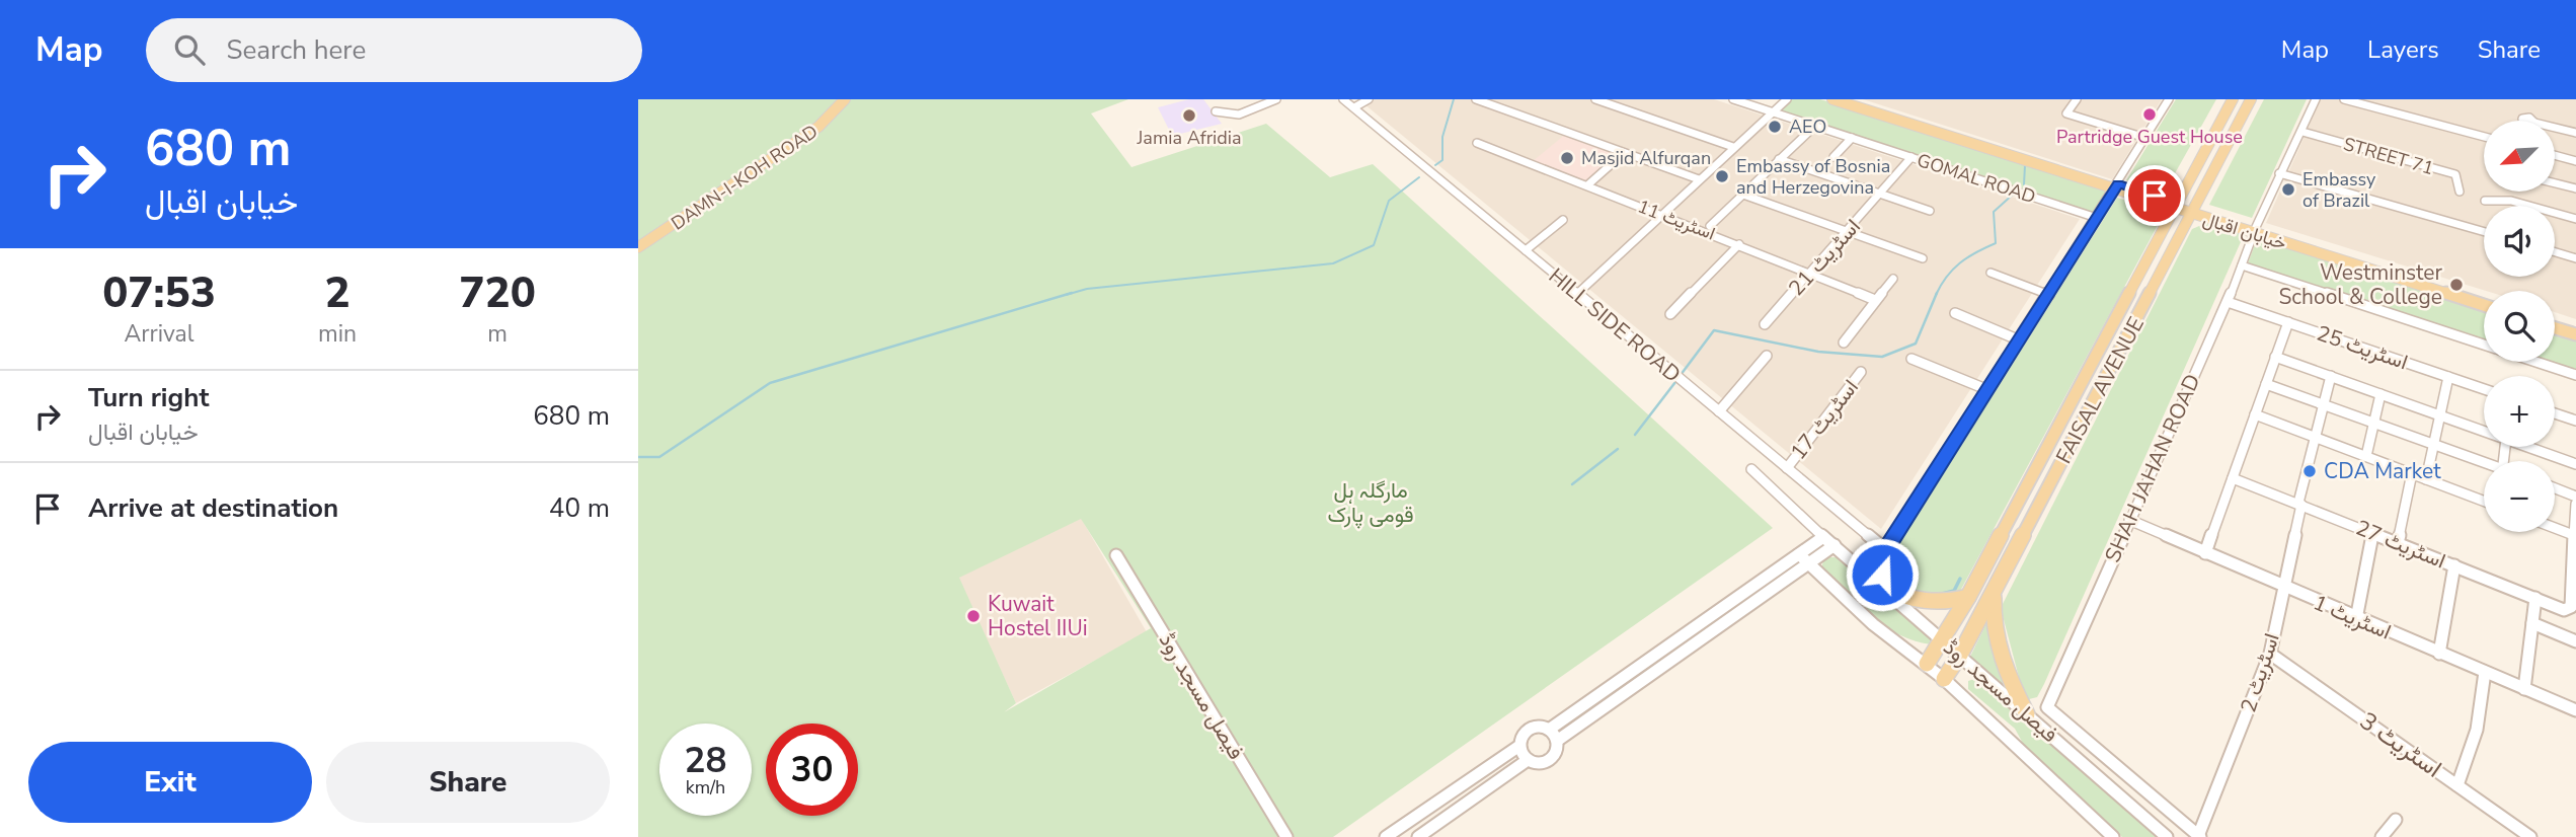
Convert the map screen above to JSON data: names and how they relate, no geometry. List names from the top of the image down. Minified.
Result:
{"streets":{"main road":["DAMN-I-KOH ROAD","خیابان اقبال","FAISAL AVENUE"],"street":["STREET 71","GOMAL ROAD","اسٹریٹ 11","اسٹریٹ 21","HILL SIDE ROAD","اسٹریٹ 25","اسٹریٹ 17","SHAH JAHAN ROAD","اسٹریٹ 27","اسٹریٹ 1","اسٹریٹ 2","فیصل مسجد روڈ","اسٹریٹ 3"]},"crossings":[["STREET 71","SHAH JAHAN ROAD"],["GOMAL ROAD","اسٹریٹ 21"],["اسٹریٹ 11","اسٹریٹ 21"],["خیابان اقبال","FAISAL AVENUE"],["خیابان اقبال","SHAH JAHAN ROAD"],["HILL SIDE ROAD","اسٹریٹ 17"],["اسٹریٹ 25","SHAH JAHAN ROAD"],["FAISAL AVENUE","فیصل مسجد روڈ"],["SHAH JAHAN ROAD","اسٹریٹ 1"],["SHAH JAHAN ROAD","اسٹریٹ 2"],["اسٹریٹ 27","اسٹریٹ 2"],["اسٹریٹ 1","اسٹریٹ 2"],["اسٹریٹ 2","اسٹریٹ 3"]],"parks":["مارگلہ ہل قومی پارک"],"places":["Partridge Guest House","Jamia Afridia","AEO","Masjid Alfurqan","Embassy of Bosnia and Herzegovina","Embassy of Brazil","Westminster School & College","CDA Market","Kuwait Hostel IIUi"],"north":"bottom left","page":{"header":"Map","search":"Search here","nav":["Map","Layers","Share"],"turn":["680 m","خیابان اقبال"],"map_buttons":["+","−"],"eta":["07:53","Arrival","2","min","720","m"],"list":[{"name":"Turn right","note":"خیابان اقبال","value":"680 m"},{"name":"Arrive at destination","value":"40 m"}],"speed":"28 km/h","limit":"30","buttons":["Exit","Share"]}}
